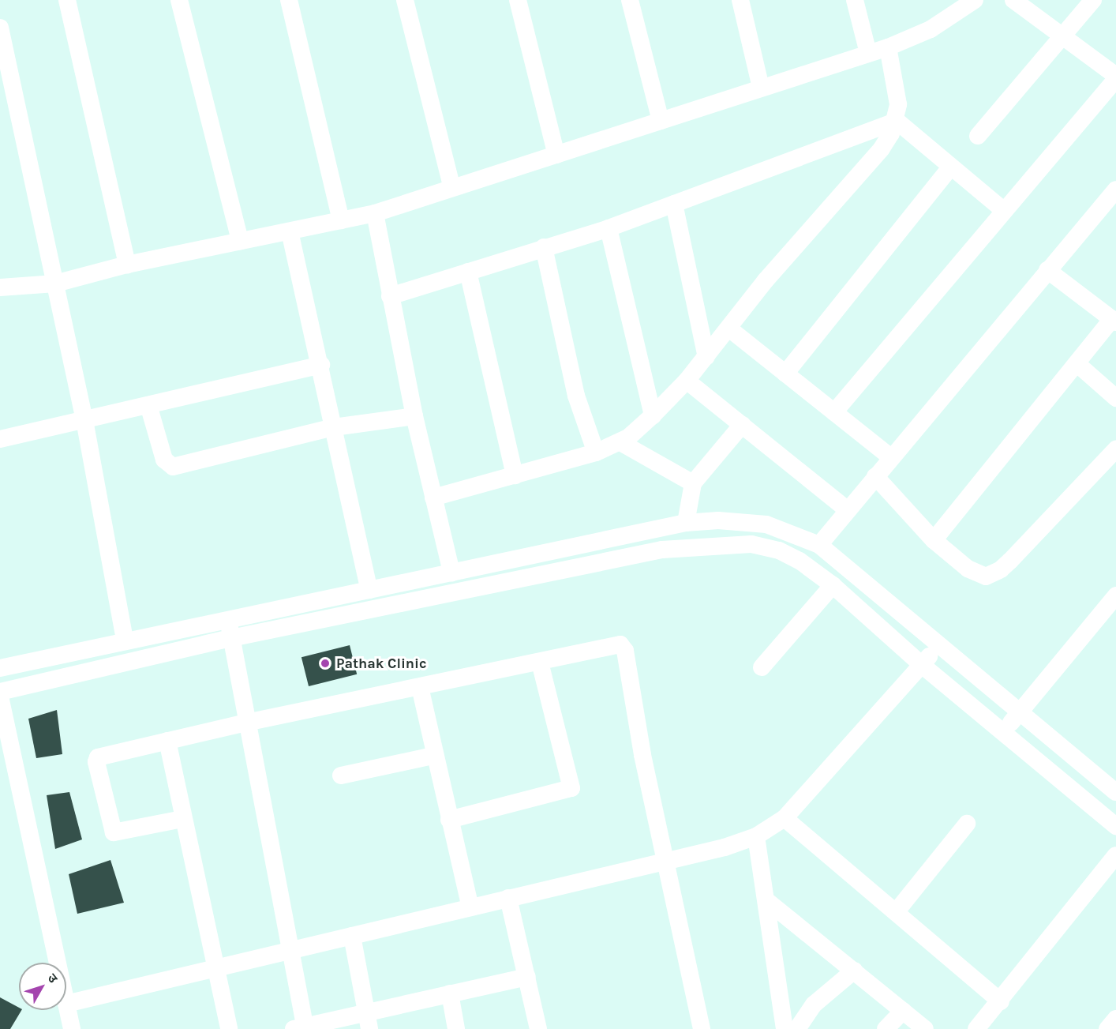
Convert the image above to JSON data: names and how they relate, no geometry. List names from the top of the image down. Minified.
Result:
{"places":["Pathak Clinic"],"north":"top right"}
